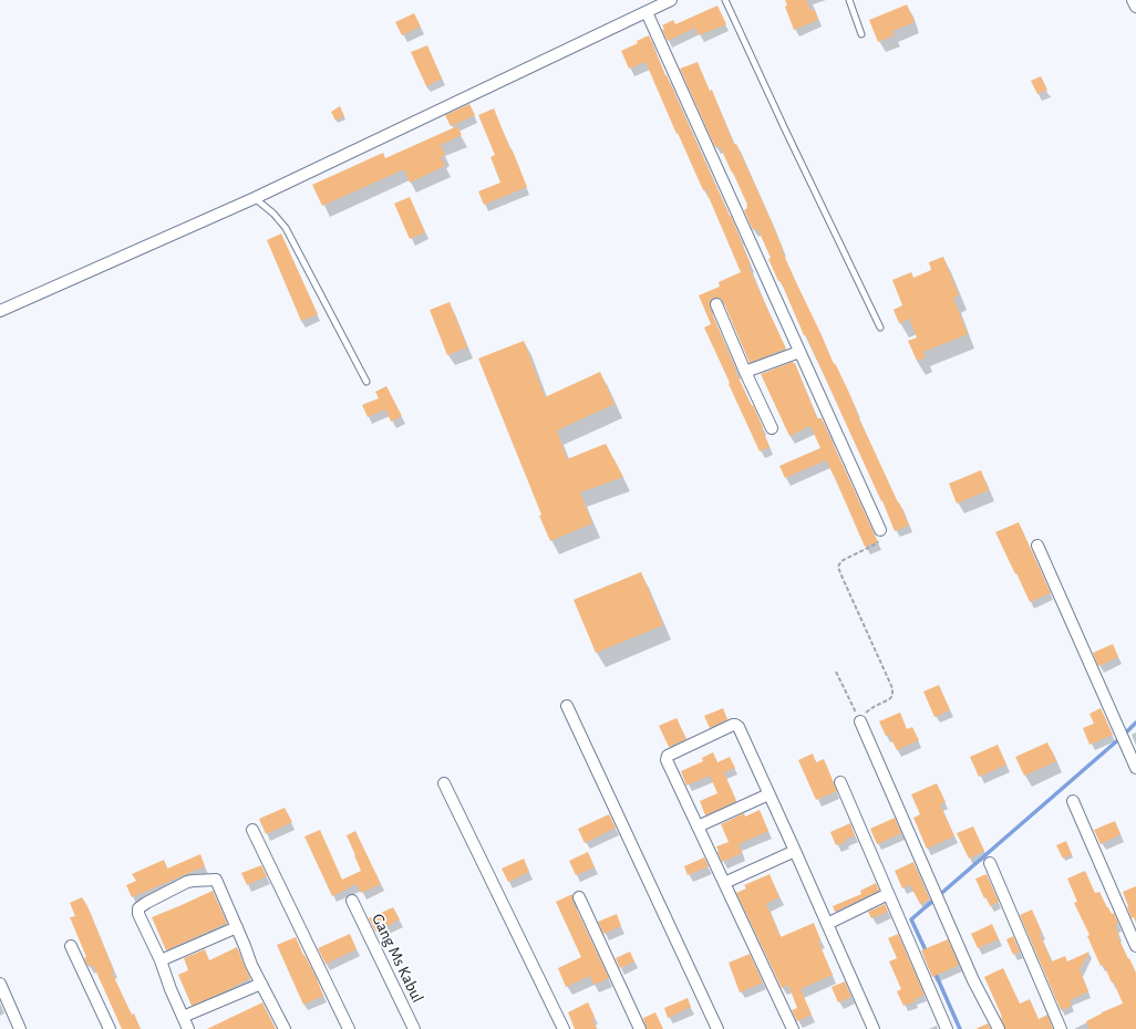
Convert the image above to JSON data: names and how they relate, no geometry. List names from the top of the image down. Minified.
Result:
{"streets":{"street":["Gang Ms Kabul"]}}
